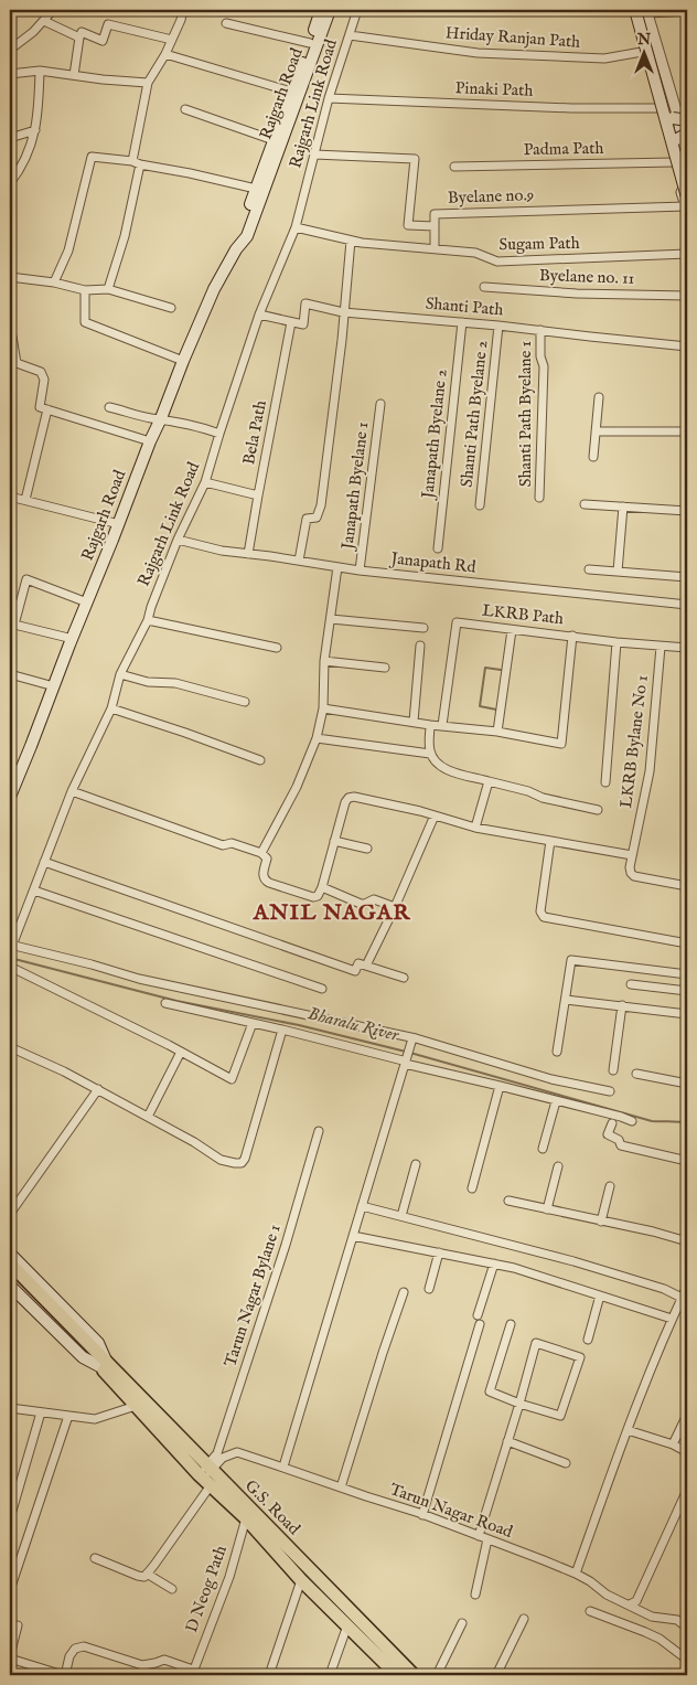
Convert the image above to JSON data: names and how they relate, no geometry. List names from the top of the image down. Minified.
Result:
{"streets":{"main road":["Rajgarh Road","G.S. Road"],"street":["Hriday Ranjan Path","Pinaki Path","Rajgarh Link Road","Padma Path","Byelane no.9","Sugam Path","Byelane no. 11","Shanti Path","Shanti Path Byelane 2","Shanti Path Byelane 1","Bela Path","Janapath Byelane 2","Janapath Byelane 1","Janapath Rd","LKRB Path","LKRB Bylane No 1","Tarun Nagar Bylane 1","Tarun Nagar Road","D Neog Path"]},"crossings":[["Hriday Ranjan Path","Rajgarh Link Road"],["Pinaki Path","Rajgarh Link Road"],["Rajgarh Link Road","Byelane no.9"],["Rajgarh Link Road","Sugam Path"],["Rajgarh Link Road","Janapath Rd"],["Shanti Path","Shanti Path Byelane 2"],["Shanti Path","Shanti Path Byelane 1"],["Shanti Path","Bela Path"],["Shanti Path","Janapath Byelane 2"],["Bela Path","Janapath Rd"],["Janapath Byelane 1","Janapath Rd"],["LKRB Path","LKRB Bylane No 1"],["Tarun Nagar Bylane 1","G.S. Road"],["Tarun Nagar Bylane 1","Tarun Nagar Road"],["G.S. Road","Tarun Nagar Road"]],"districts":["ANIL NAGAR"],"water":["Bharalu River"],"north":"top"}
